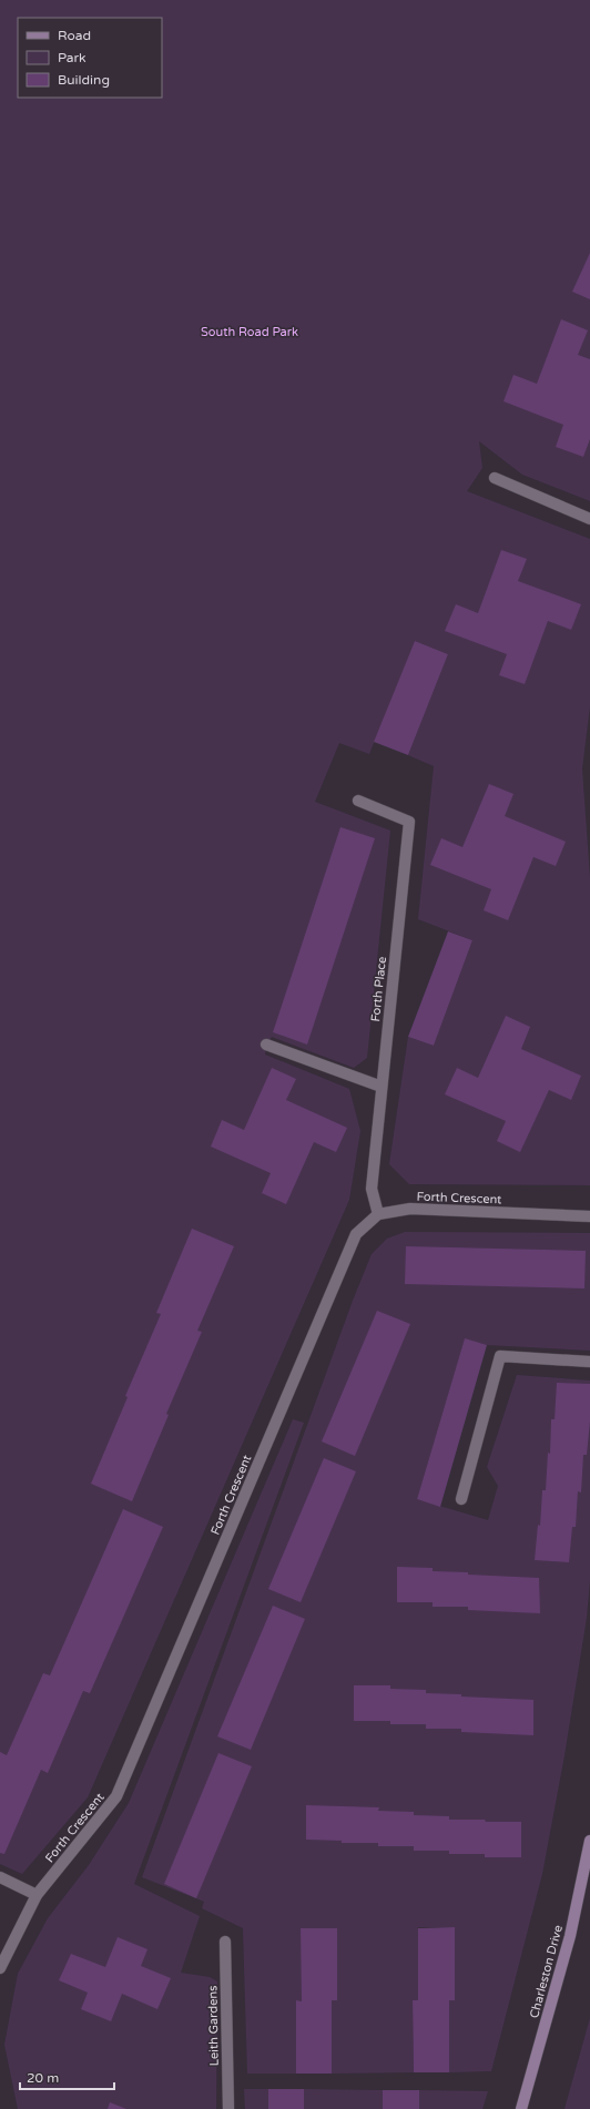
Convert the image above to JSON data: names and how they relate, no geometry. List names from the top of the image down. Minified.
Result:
{"streets":{"street":["Forth Place","Forth Crescent","Charleston Drive","Leith Gardens"]},"crossings":[["Forth Place","Forth Crescent"]],"parks":["South Road Park"],"legend":["Road","Park","Building"],"scale_bar":"20 m"}
